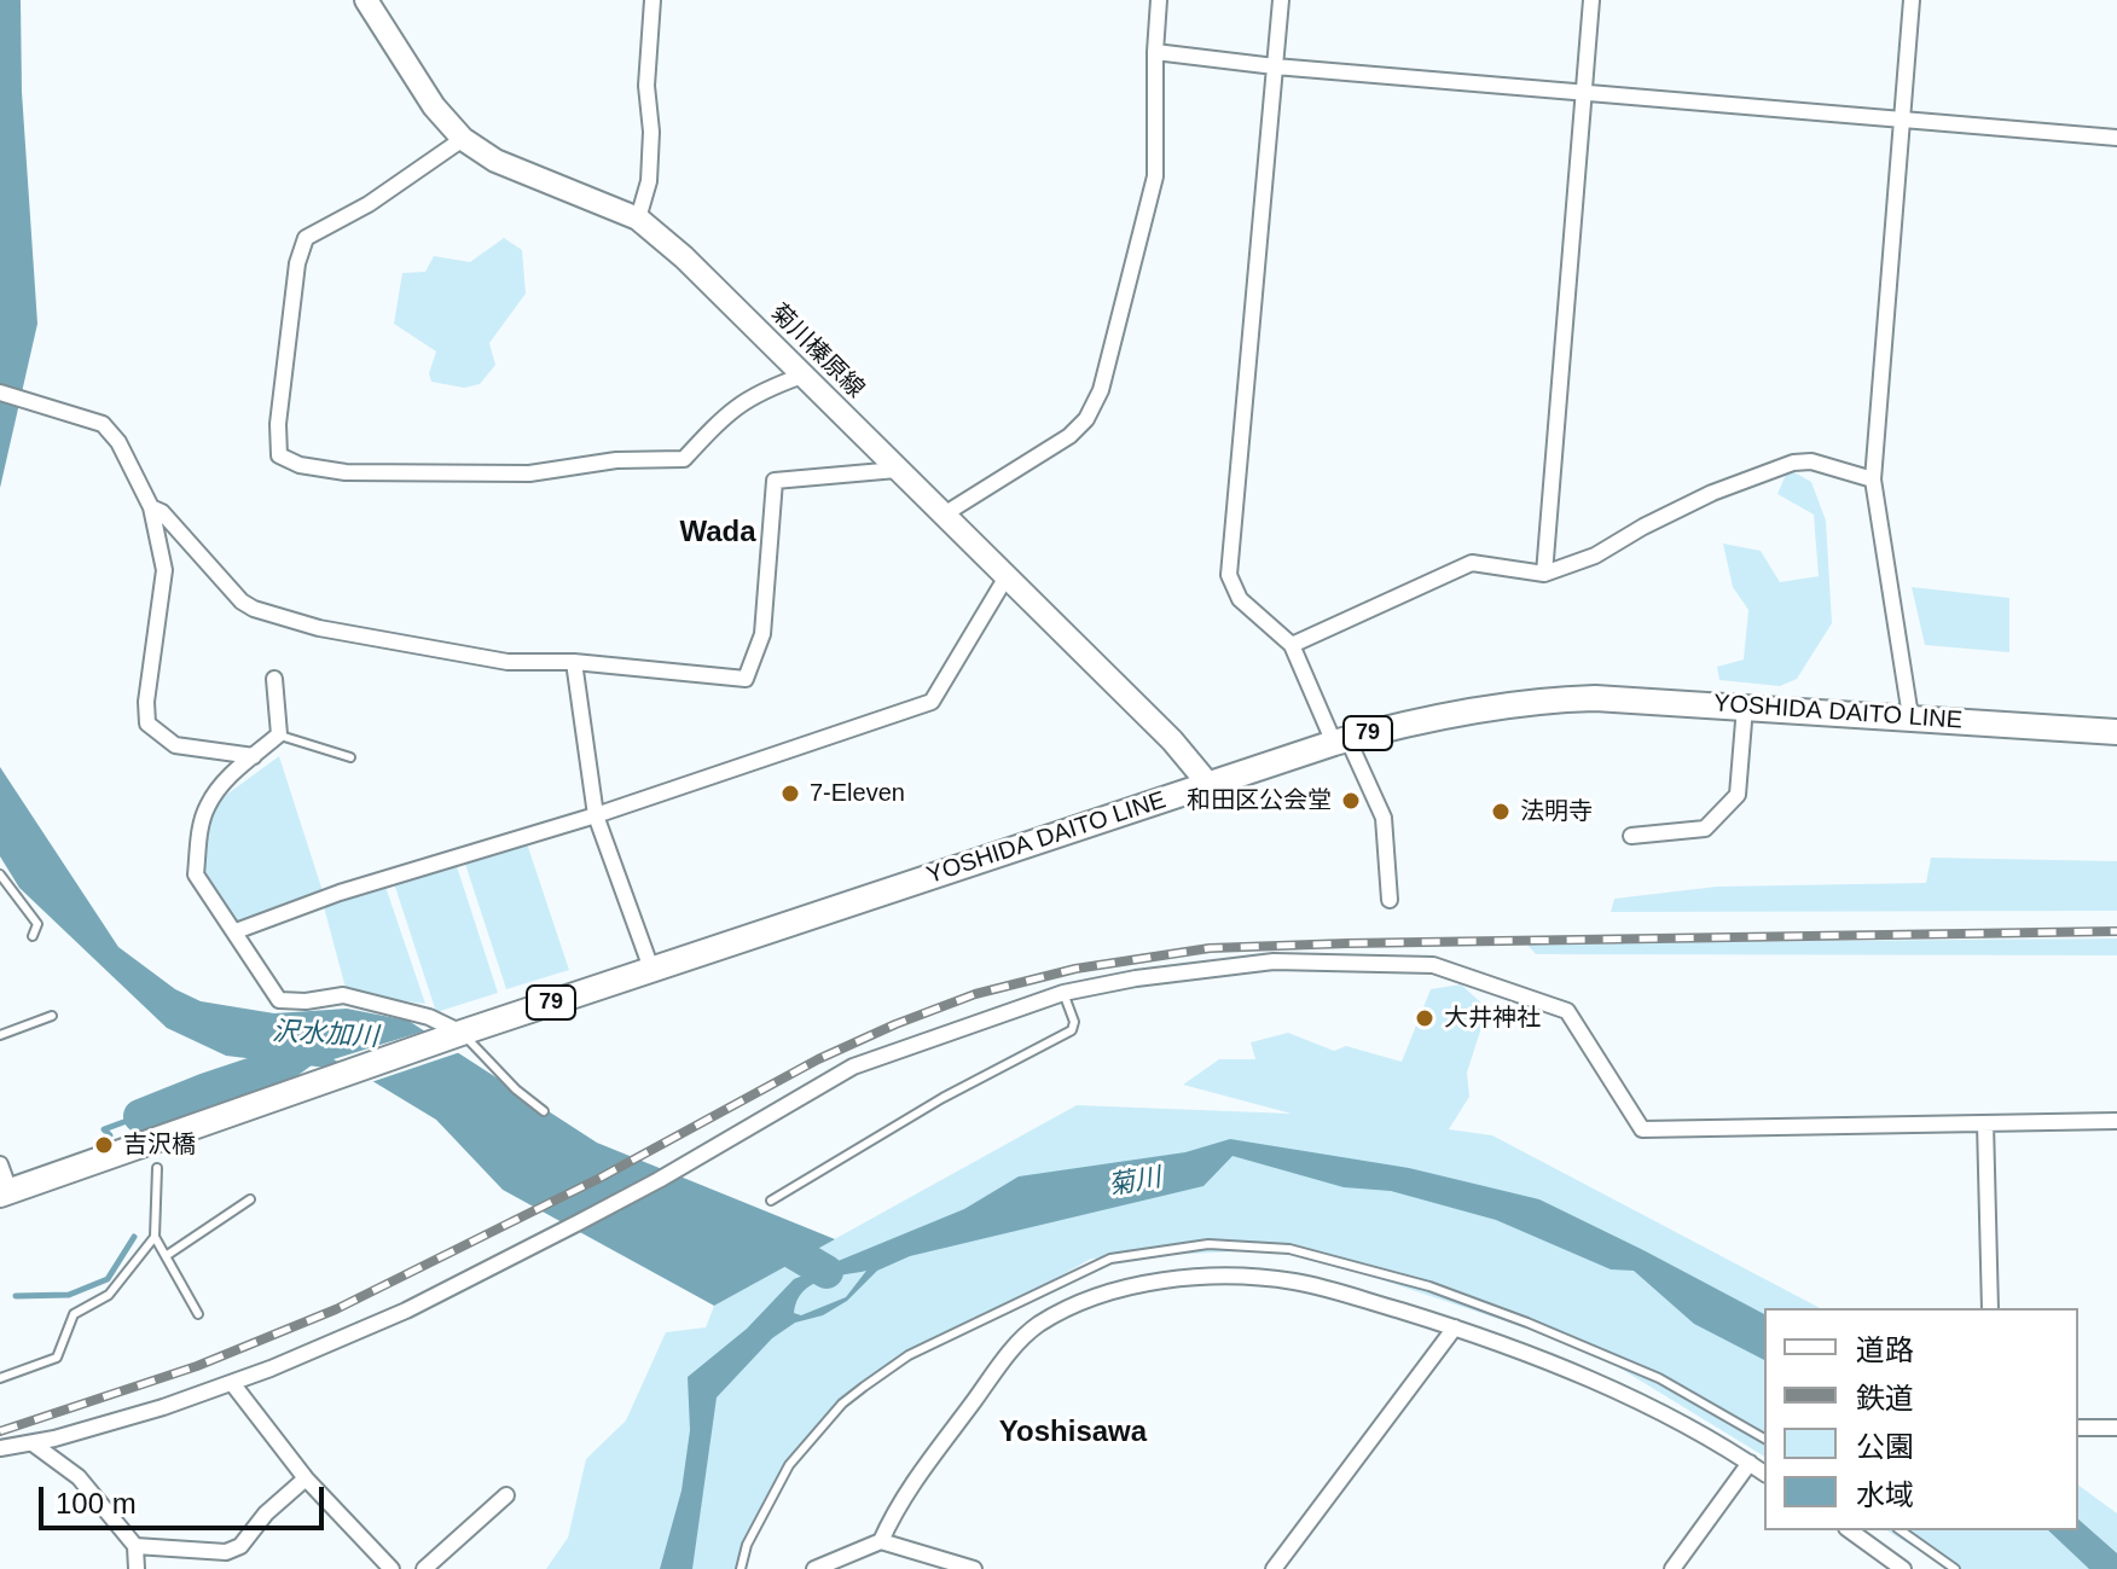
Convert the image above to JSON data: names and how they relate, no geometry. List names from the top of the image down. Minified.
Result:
{"streets":{"main road":["菊川榛原線","YOSHIDA DAITO LINE","79"]},"crossings":[["菊川榛原線","YOSHIDA DAITO LINE"],["YOSHIDA DAITO LINE","79"]],"districts":["Wada","Yoshisawa"],"water":["沢水加川","菊川"],"places":["7-Eleven","和田区公会堂","法明寺","大井神社","吉沢橋"],"legend":["道路","鉄道","公園","水域"],"scale_bar":"100 m"}
